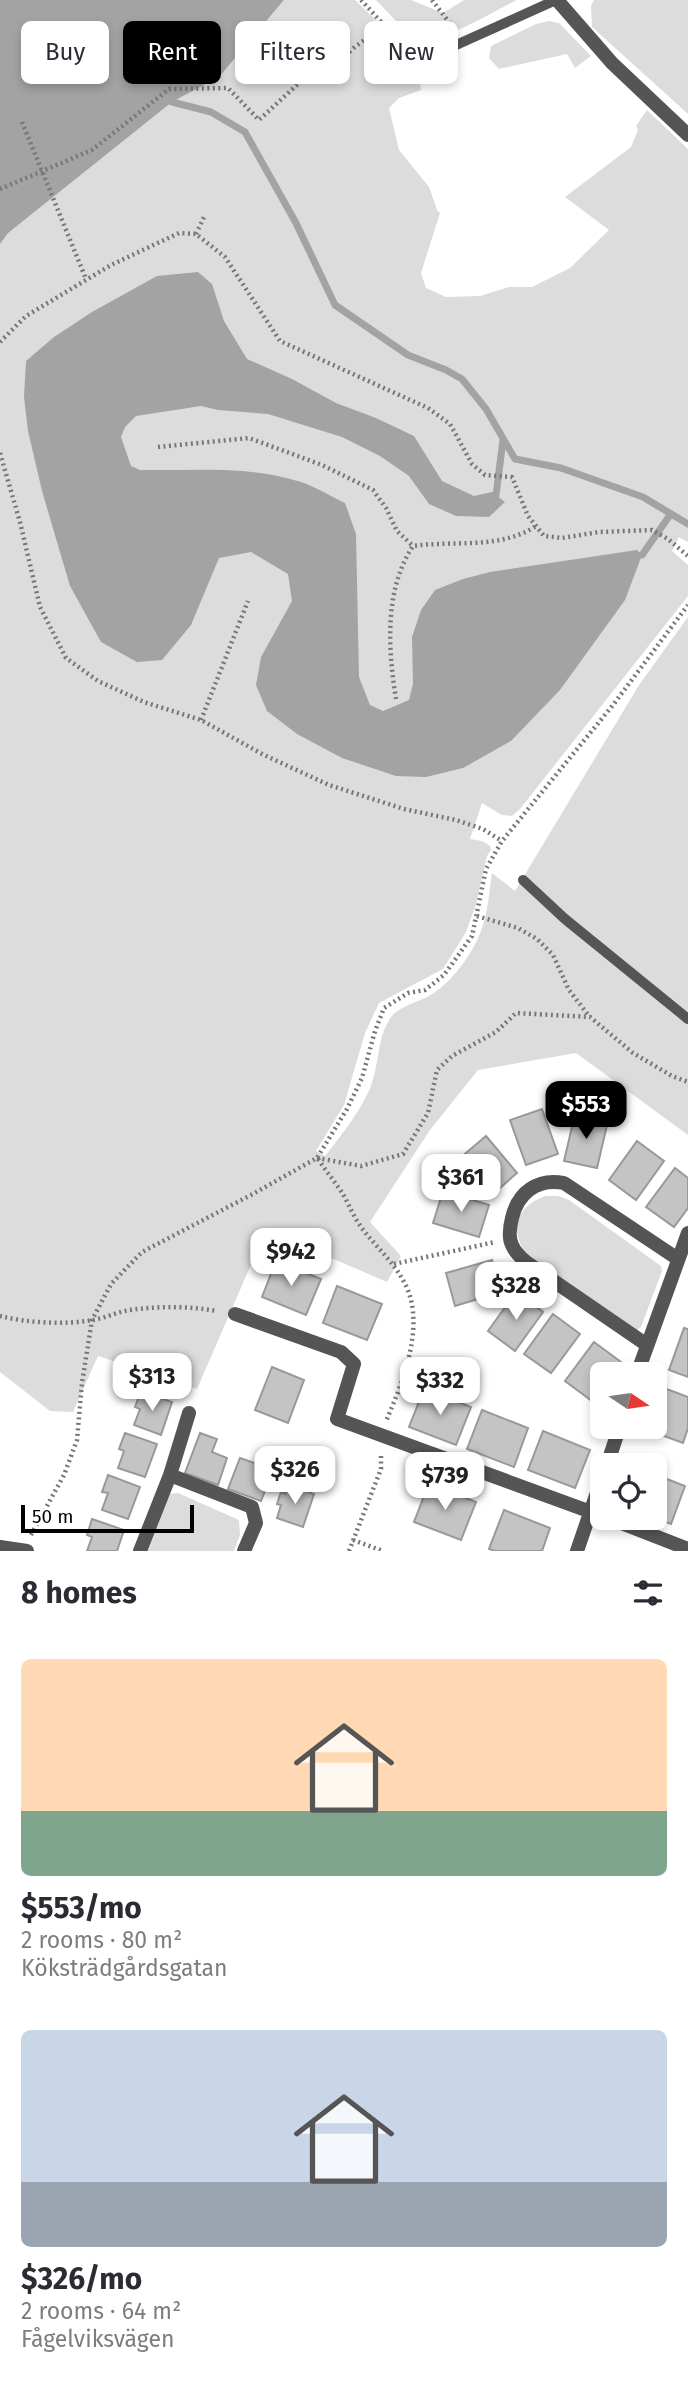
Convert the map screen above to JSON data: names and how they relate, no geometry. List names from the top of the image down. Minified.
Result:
{"scale_bar":"50 m","north":"right","page":{"chip":["Buy","Rent","Filters","New"],"price":["$553","$361","$942","$328","$313","$332","$326","$739"],"scale":"50 m","heading":"8 homes","list":[{"name":"$553/mo","note":"2 rooms · 80 m² · Köksträdgårdsgatan"},{"name":"$326/mo","note":"2 rooms · 64 m² · Fågelviksvägen"}]}}
